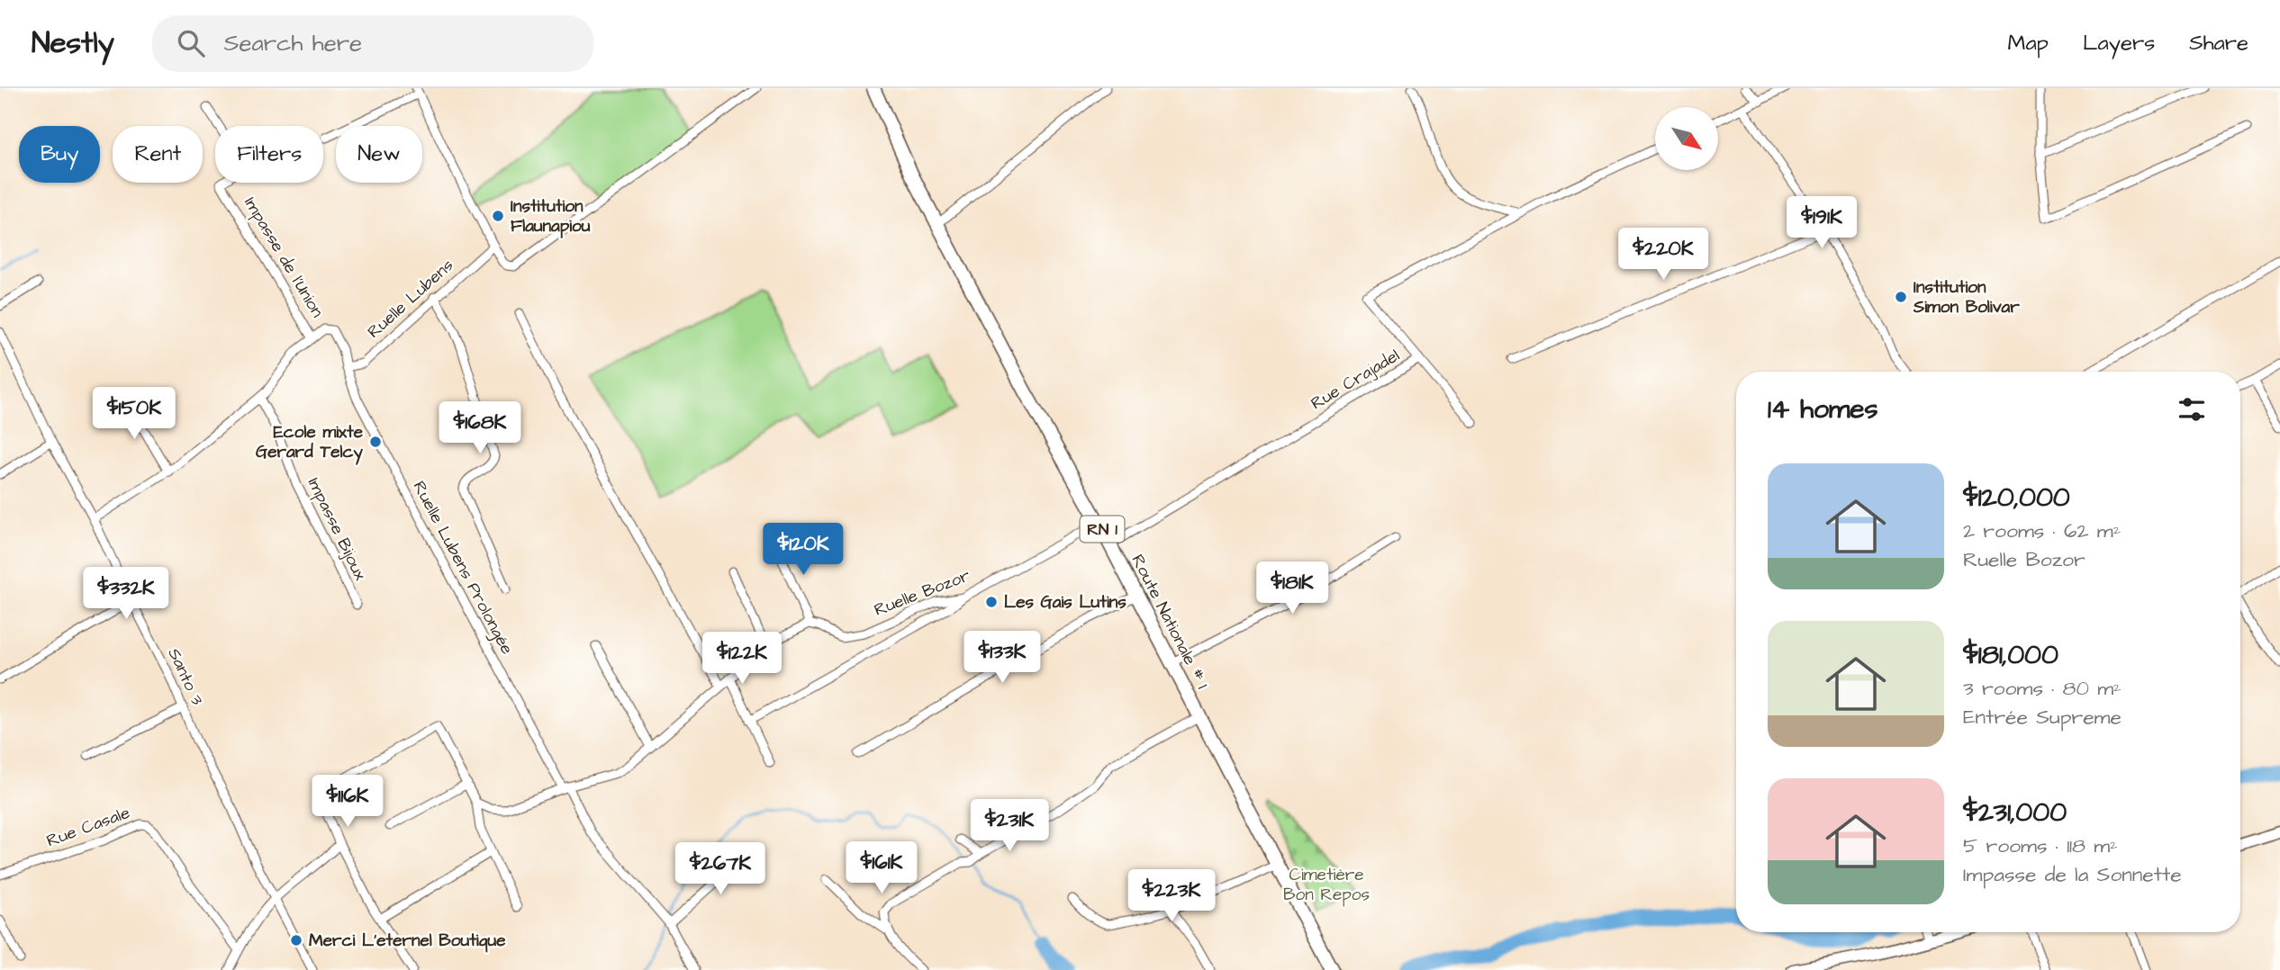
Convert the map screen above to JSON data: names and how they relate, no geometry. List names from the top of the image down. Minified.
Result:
{"streets":{"main road":["RN 1","Route Nationale # 1"],"street":["Impasse de l'Union","Ruelle Lubens","Rue Crajadel","Impasse Bijoux","Ruelle Lubens Prolongée","Ruelle Bozor","Santo 3","Rue Casale"]},"crossings":[["Impasse de l'Union","Ruelle Lubens Prolongée"],["Ruelle Lubens","Ruelle Lubens Prolongée"],["Rue Crajadel","Route Nationale # 1"],["Ruelle Bozor","Route Nationale # 1"]],"parks":["Cimetière Bon Repos"],"places":["Institution Flaunapiou","Institution Simon Bolivar","Ecole mixte Gerard Telcy","Les Gais Lutins","Merci L'eternel Boutique"],"north":"bottom right","page":{"header":"Nestly","search":"Search here","nav":["Map","Layers","Share"],"chip":["Buy","Rent","Filters","New"],"price":["$191K","$220K","$150K","$168K","$120K","$181K","$332K","$133K","$122K","$116K","$231K","$161K","$267K","$223K"],"heading":"14 homes","list":[{"name":"$120,000","note":"2 rooms · 62 m² · Ruelle Bozor"},{"name":"$181,000","note":"3 rooms · 80 m² · Entrée Supreme"},{"name":"$231,000","note":"5 rooms · 118 m² · Impasse de la Sonnette"}]}}
